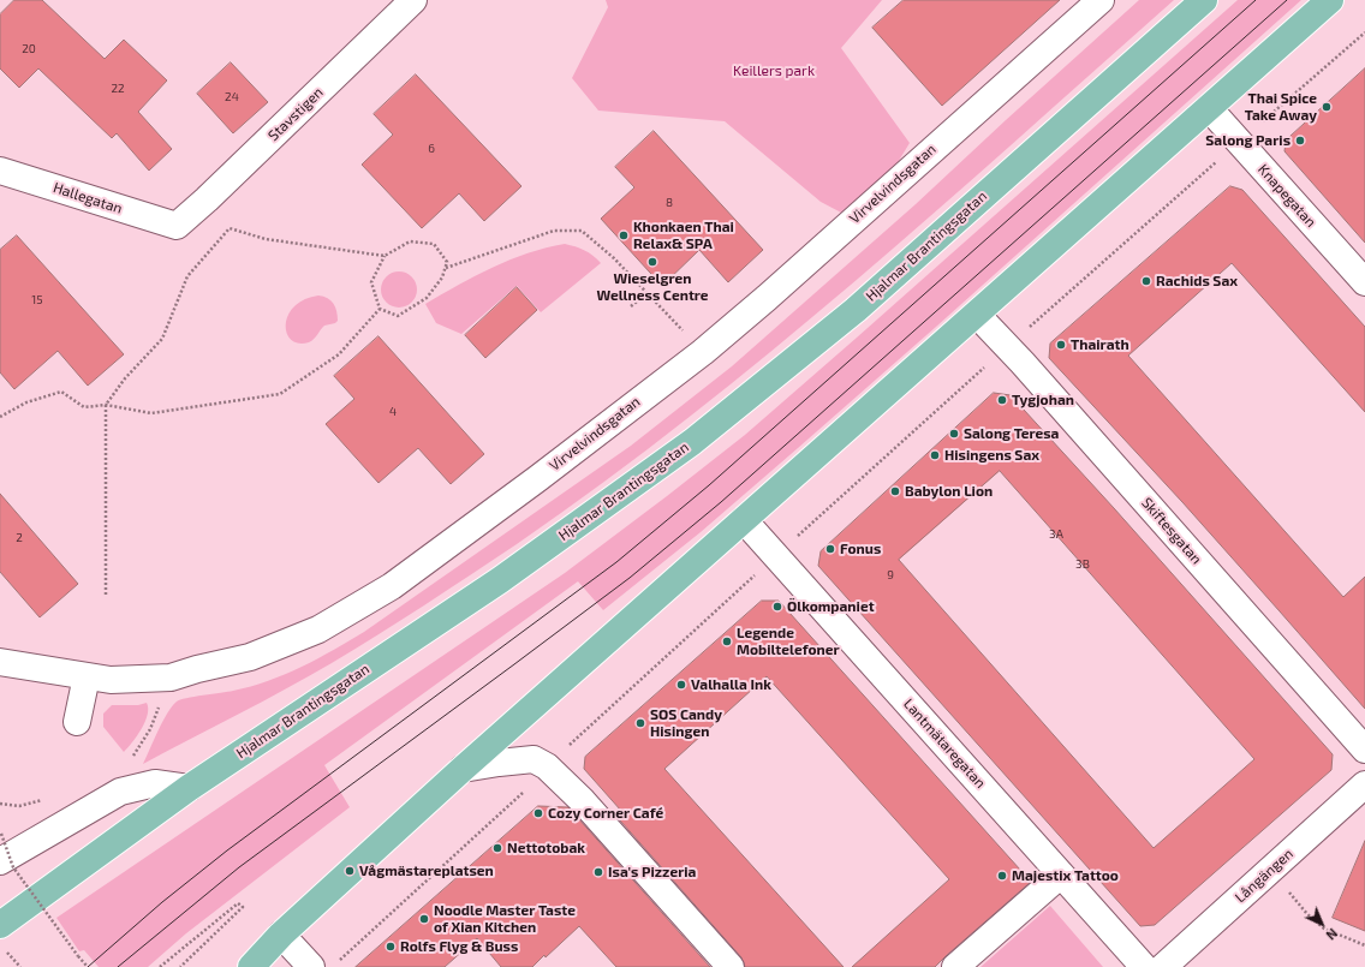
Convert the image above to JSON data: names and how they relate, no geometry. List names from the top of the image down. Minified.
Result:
{"streets":{"main road":["Hjalmar Brantingsgatan"],"street":["Stavstigen","Virvelvindsgatan","Knapegatan","Hallegatan","Skiftesgatan","Lantmätaregatan","Långängen"]},"crossings":[["Stavstigen","Hallegatan"]],"parks":["Keillers park"],"places":["Thai Spice Take Away","Salong Paris","Khonkaen Thai Relax& SPA","Wieselgren Wellness Centre","Rachids Sax","Thairath","Tygjohan","Salong Teresa","Hisingens Sax","Babylon Lion","Fonus","Ölkompaniet","Legende Mobiltelefoner","Valhalla Ink","SOS Candy Hisingen","Cozy Corner Café","Nettotobak","Vågmästareplatsen","Isa's Pizzeria","Majestix Tattoo","Noodle Master Taste of Xian Kitchen","Rolfs Flyg & Buss"],"house_numbers":["20","22","24","6","8","15","4","3A","2","3B","9"],"north":"bottom right"}
